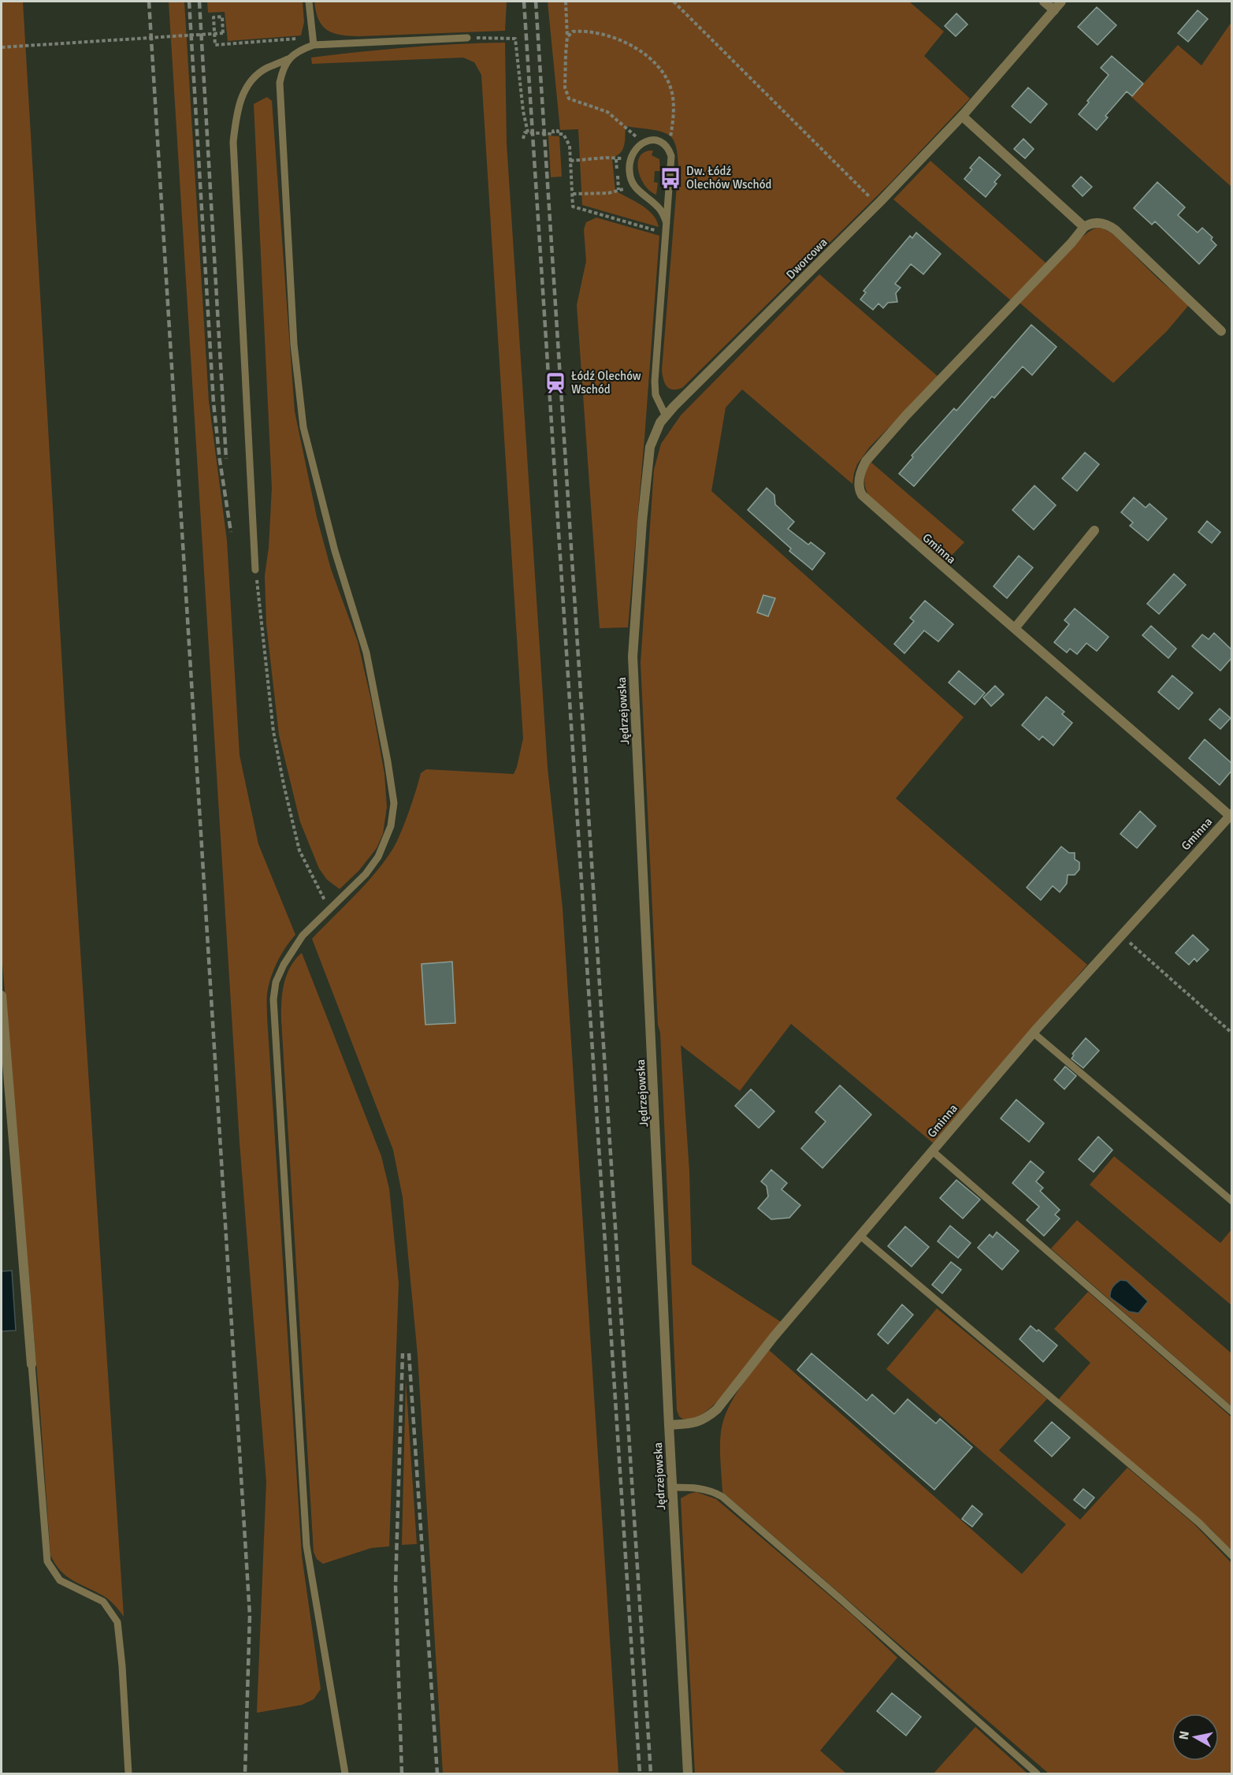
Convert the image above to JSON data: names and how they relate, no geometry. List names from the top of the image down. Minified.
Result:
{"streets":{"street":["Dworcowa","Gminna","Jędrzejowska"]},"crossings":[["Dworcowa","Jędrzejowska"],["Gminna","Jędrzejowska"]],"places":{"bus stop":["Dw. Łódź Olechów Wschód"],"station":["Łódź Olechów Wschód"]},"north":"left"}
